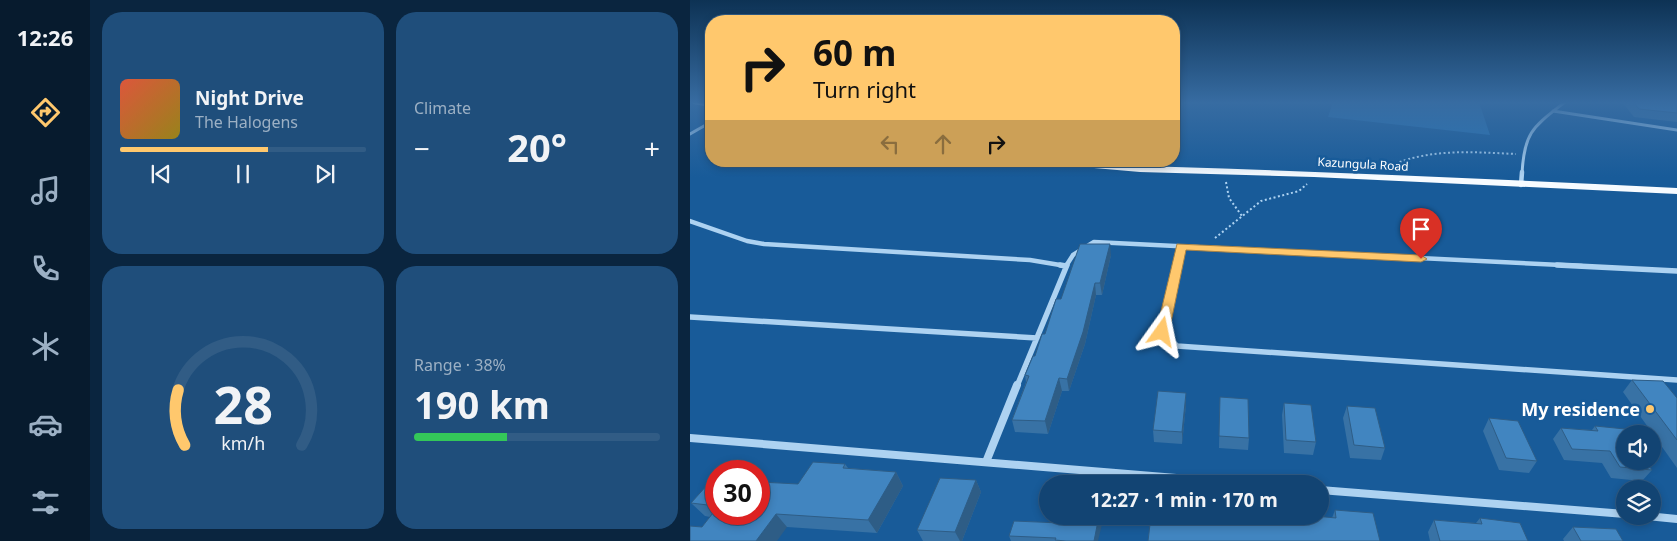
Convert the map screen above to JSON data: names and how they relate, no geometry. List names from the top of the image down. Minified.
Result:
{"streets":{"main road":["Kazungula Road"]},"places":["My residence"],"page":{"tabs":"12:26","tile":["Climate",["Range · 38%","190 km"]],"turn":["60 m","Turn right"],"song":["Night Drive","The Halogens"],"heat":["−","20°","+"],"limit":"30","trip":"12:27 · 1 min · 170 m","gauge":["28","km/h"]}}
